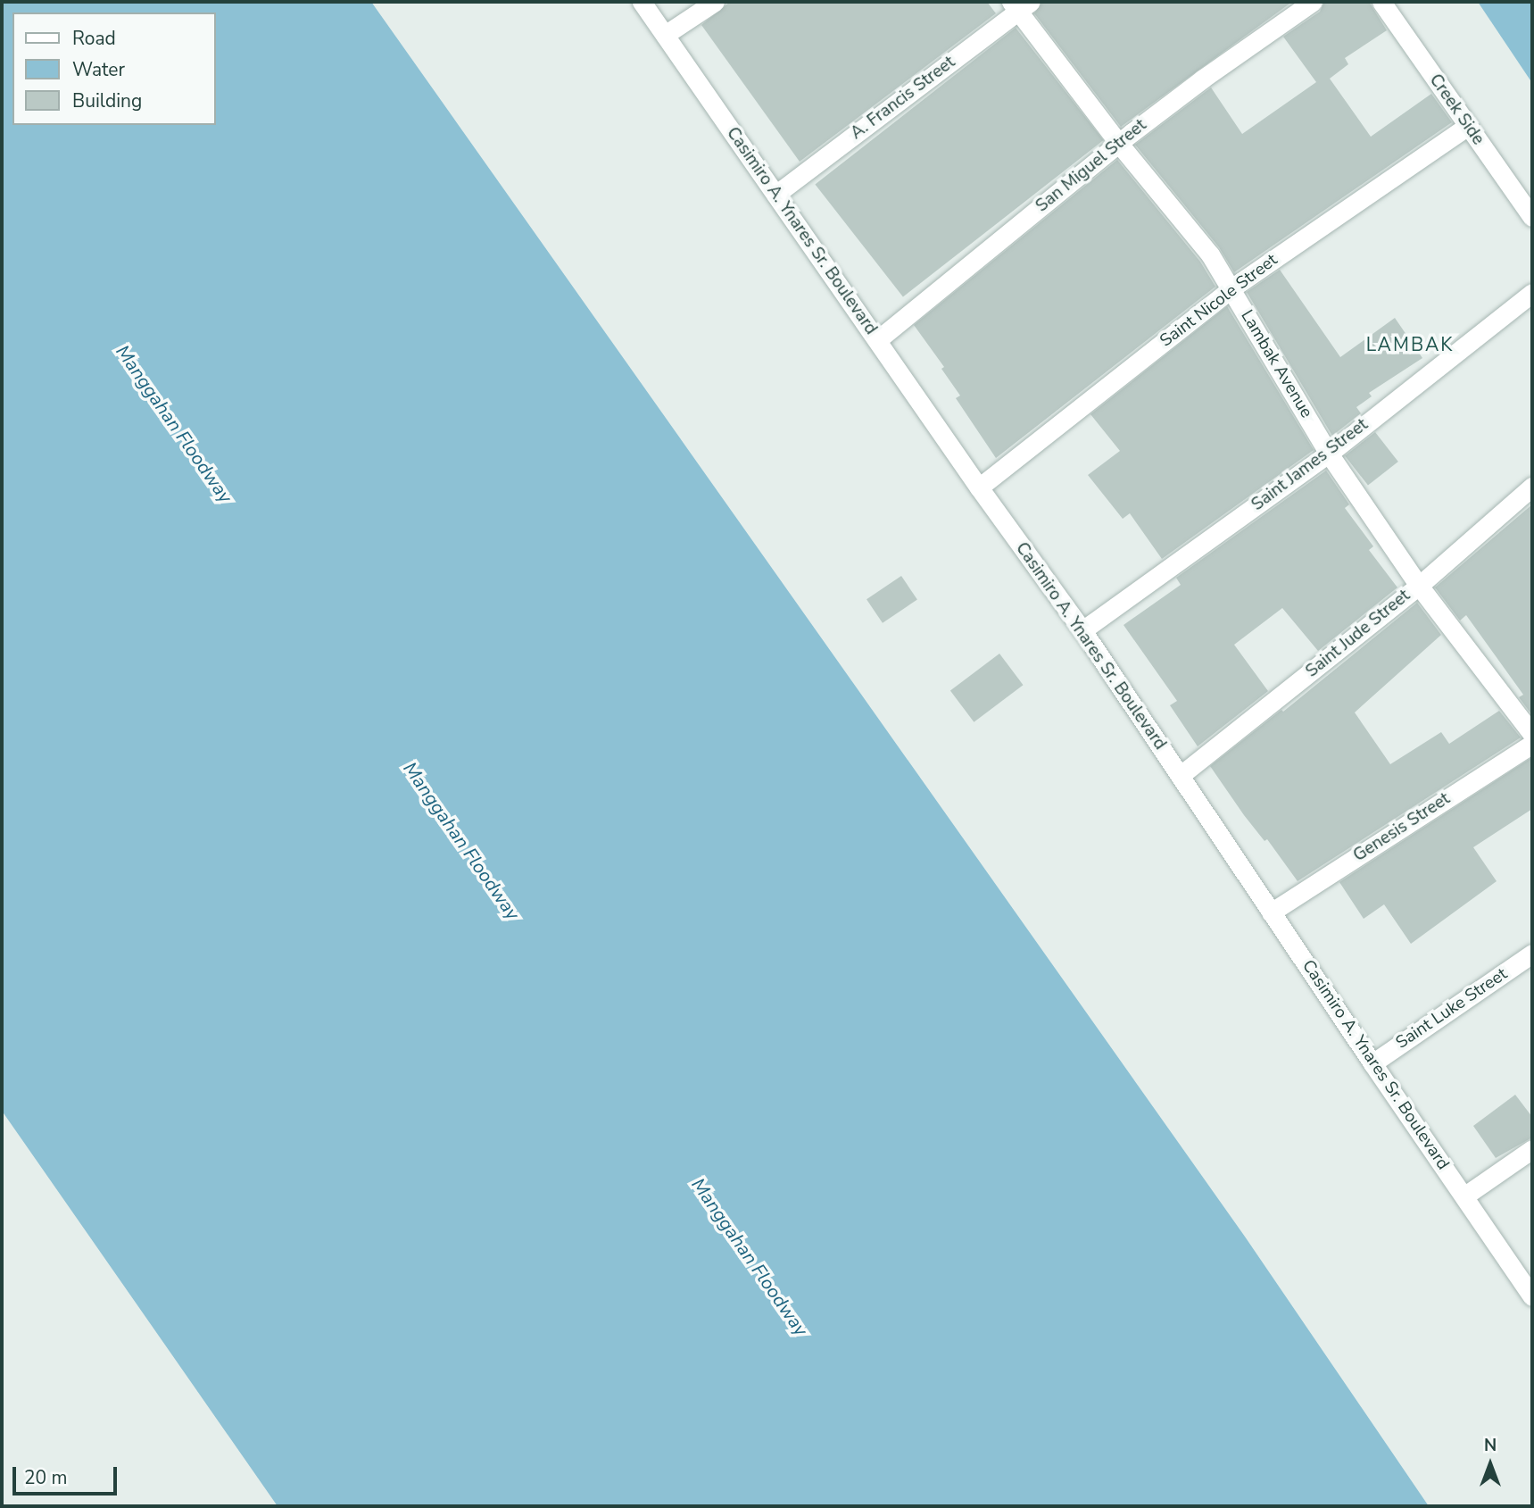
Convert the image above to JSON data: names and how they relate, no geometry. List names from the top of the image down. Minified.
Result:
{"streets":{"street":["A. Francis Street","Creek Side","San Miguel Street","Casimiro A. Ynares Sr. Boulevard","Saint Nicole Street","Lambak Avenue","Saint James Street","Saint Jude Street","Genesis Street","Saint Luke Street"]},"crossings":[["A. Francis Street","Casimiro A. Ynares Sr. Boulevard"],["A. Francis Street","Lambak Avenue"],["Creek Side","Saint Nicole Street"],["San Miguel Street","Casimiro A. Ynares Sr. Boulevard"],["San Miguel Street","Lambak Avenue"],["Casimiro A. Ynares Sr. Boulevard","Saint Nicole Street"],["Casimiro A. Ynares Sr. Boulevard","Saint James Street"],["Casimiro A. Ynares Sr. Boulevard","Saint Jude Street"],["Casimiro A. Ynares Sr. Boulevard","Genesis Street"],["Casimiro A. Ynares Sr. Boulevard","Saint Luke Street"],["Saint Nicole Street","Lambak Avenue"],["Lambak Avenue","Saint James Street"],["Lambak Avenue","Saint Jude Street"]],"districts":["LAMBAK"],"water":["Manggahan Floodway"],"legend":["Road","Water","Building"],"scale_bar":"20 m","north":"top"}
